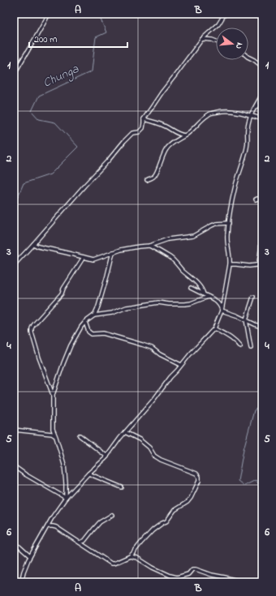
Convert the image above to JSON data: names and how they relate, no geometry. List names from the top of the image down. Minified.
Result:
{"water":["Chunga"],"scale_bar":"200 m","north":"right","grid":{"columns":["A","B"],"rows":["1","2","3","4","5","6"]}}
